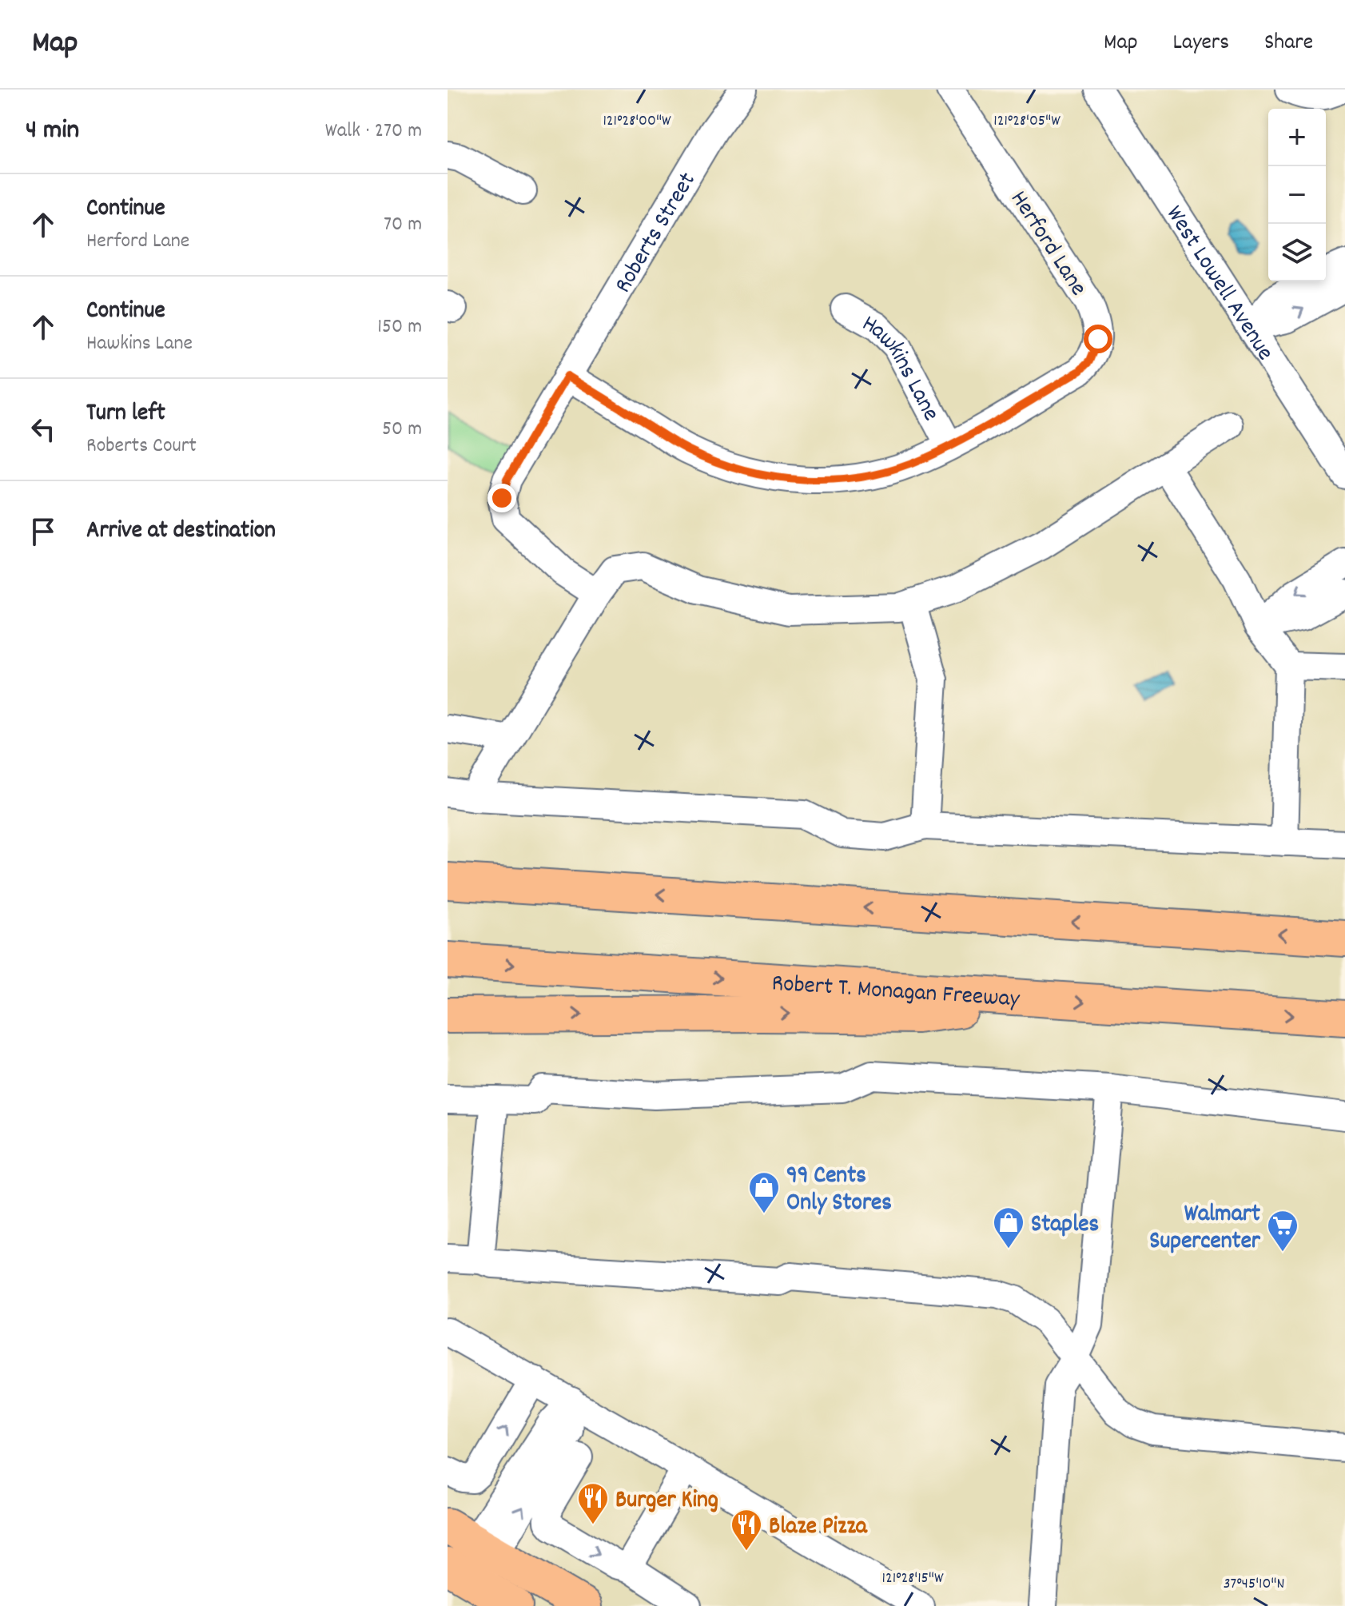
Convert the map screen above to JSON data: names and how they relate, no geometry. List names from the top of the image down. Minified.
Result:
{"streets":{"main road":["Robert T. Monagan Freeway"],"street":["Roberts Street","Herford Lane","West Lowell Avenue","Hawkins Lane"]},"crossings":[["Roberts Street","Hawkins Lane"],["Herford Lane","Hawkins Lane"]],"places":{"shop":["99 Cents Only Stores","Staples"],"supermarket":["Walmart Supercenter"],"restaurant":["Burger King","Blaze Pizza"]},"page":{"header":"Map","nav":["Map","Layers","Share"],"heading":["4 min","Walk · 270 m"],"map_buttons":["+","−"],"list":[["Continue","Herford Lane","70 m"],["Continue","Hawkins Lane","150 m"],["Turn left","Roberts Court","50 m"],"Arrive at destination"]},"coordinates":["121°28'05\"W","121°28'00\"W","121°28'15\"W","37°45'10\"N"]}
